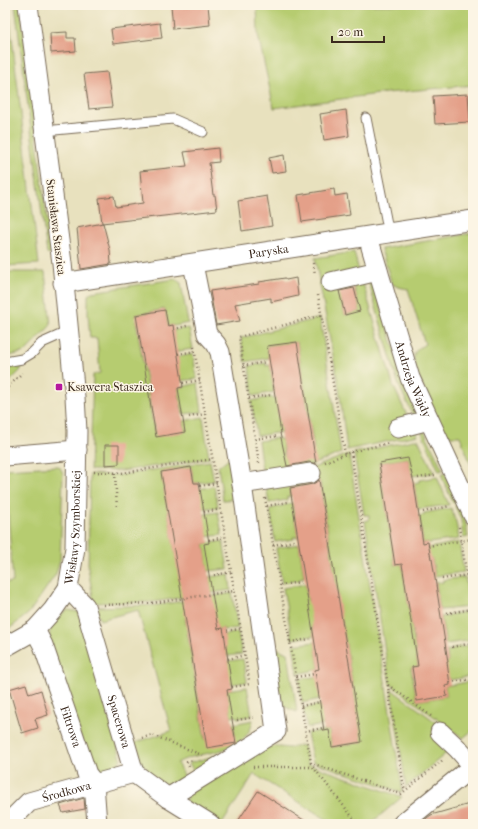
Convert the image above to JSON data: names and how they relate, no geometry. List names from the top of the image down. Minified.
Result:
{"streets":{"street":["Stanisława Staszica","Paryska","Andrzeja Wajdy","Wisławy Szymborskiej","Spacerowa","Filtrowa","Środkowa"]},"crossings":[["Stanisława Staszica","Paryska"],["Stanisława Staszica","Wisławy Szymborskiej"],["Paryska","Andrzeja Wajdy"],["Wisławy Szymborskiej","Spacerowa"],["Wisławy Szymborskiej","Filtrowa"],["Spacerowa","Środkowa"],["Filtrowa","Środkowa"]],"places":{"transit":["Ksawera Staszica"]},"scale_bar":"20 m"}
